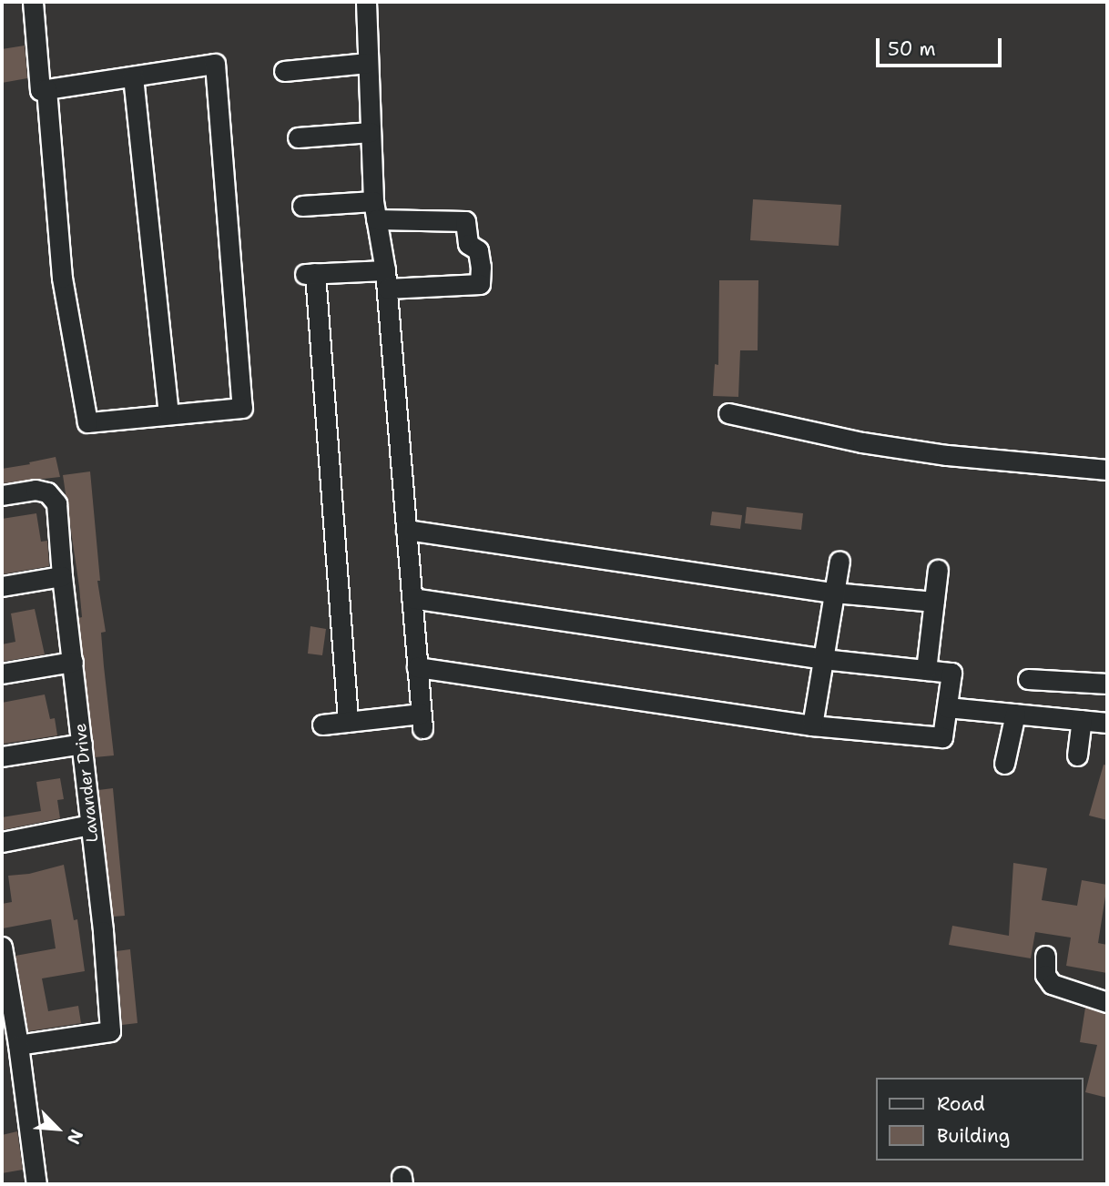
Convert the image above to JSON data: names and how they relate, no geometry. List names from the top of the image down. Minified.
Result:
{"streets":{"street":["Lavander Drive"]},"legend":["Road","Building"],"scale_bar":"50 m","north":"bottom right"}
